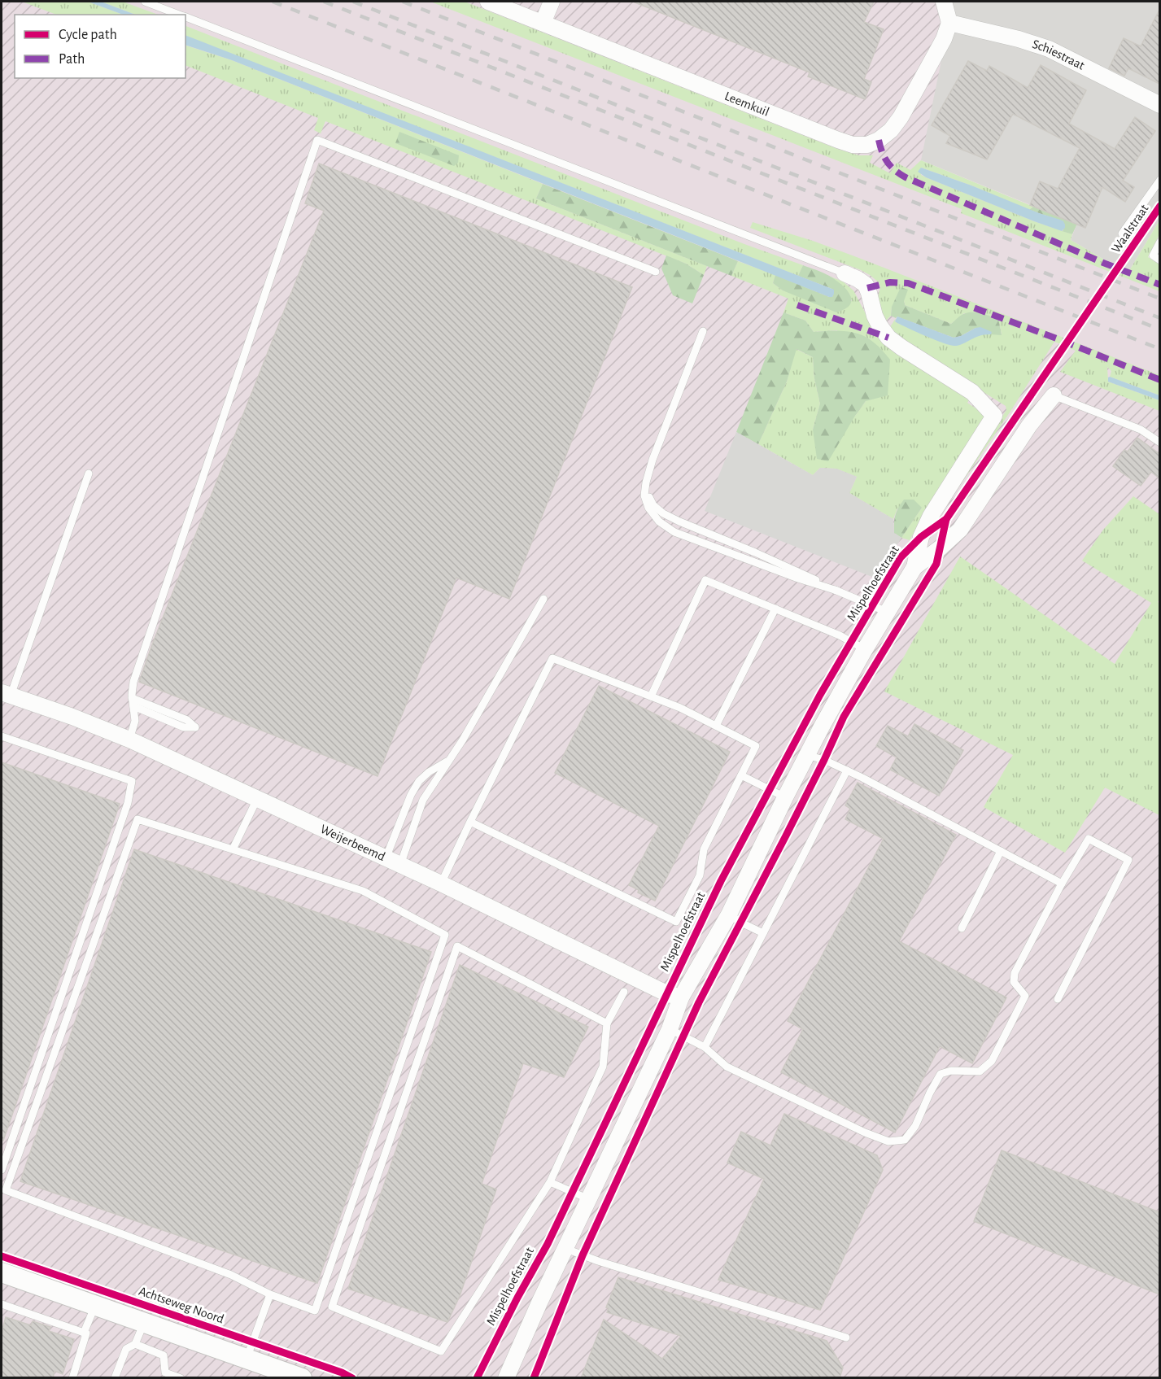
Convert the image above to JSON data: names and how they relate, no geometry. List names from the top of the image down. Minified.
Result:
{"streets":{"street":["Schiestraat","Leemkuil","Mispelhoefstraat","Weijerbeemd"],"lane":["Waalstraat"],"cycle path":["Achtseweg Noord"]},"crossings":[["Schiestraat","Leemkuil"],["Mispelhoefstraat","Weijerbeemd"]],"legend":["Cycle path","Path"]}
